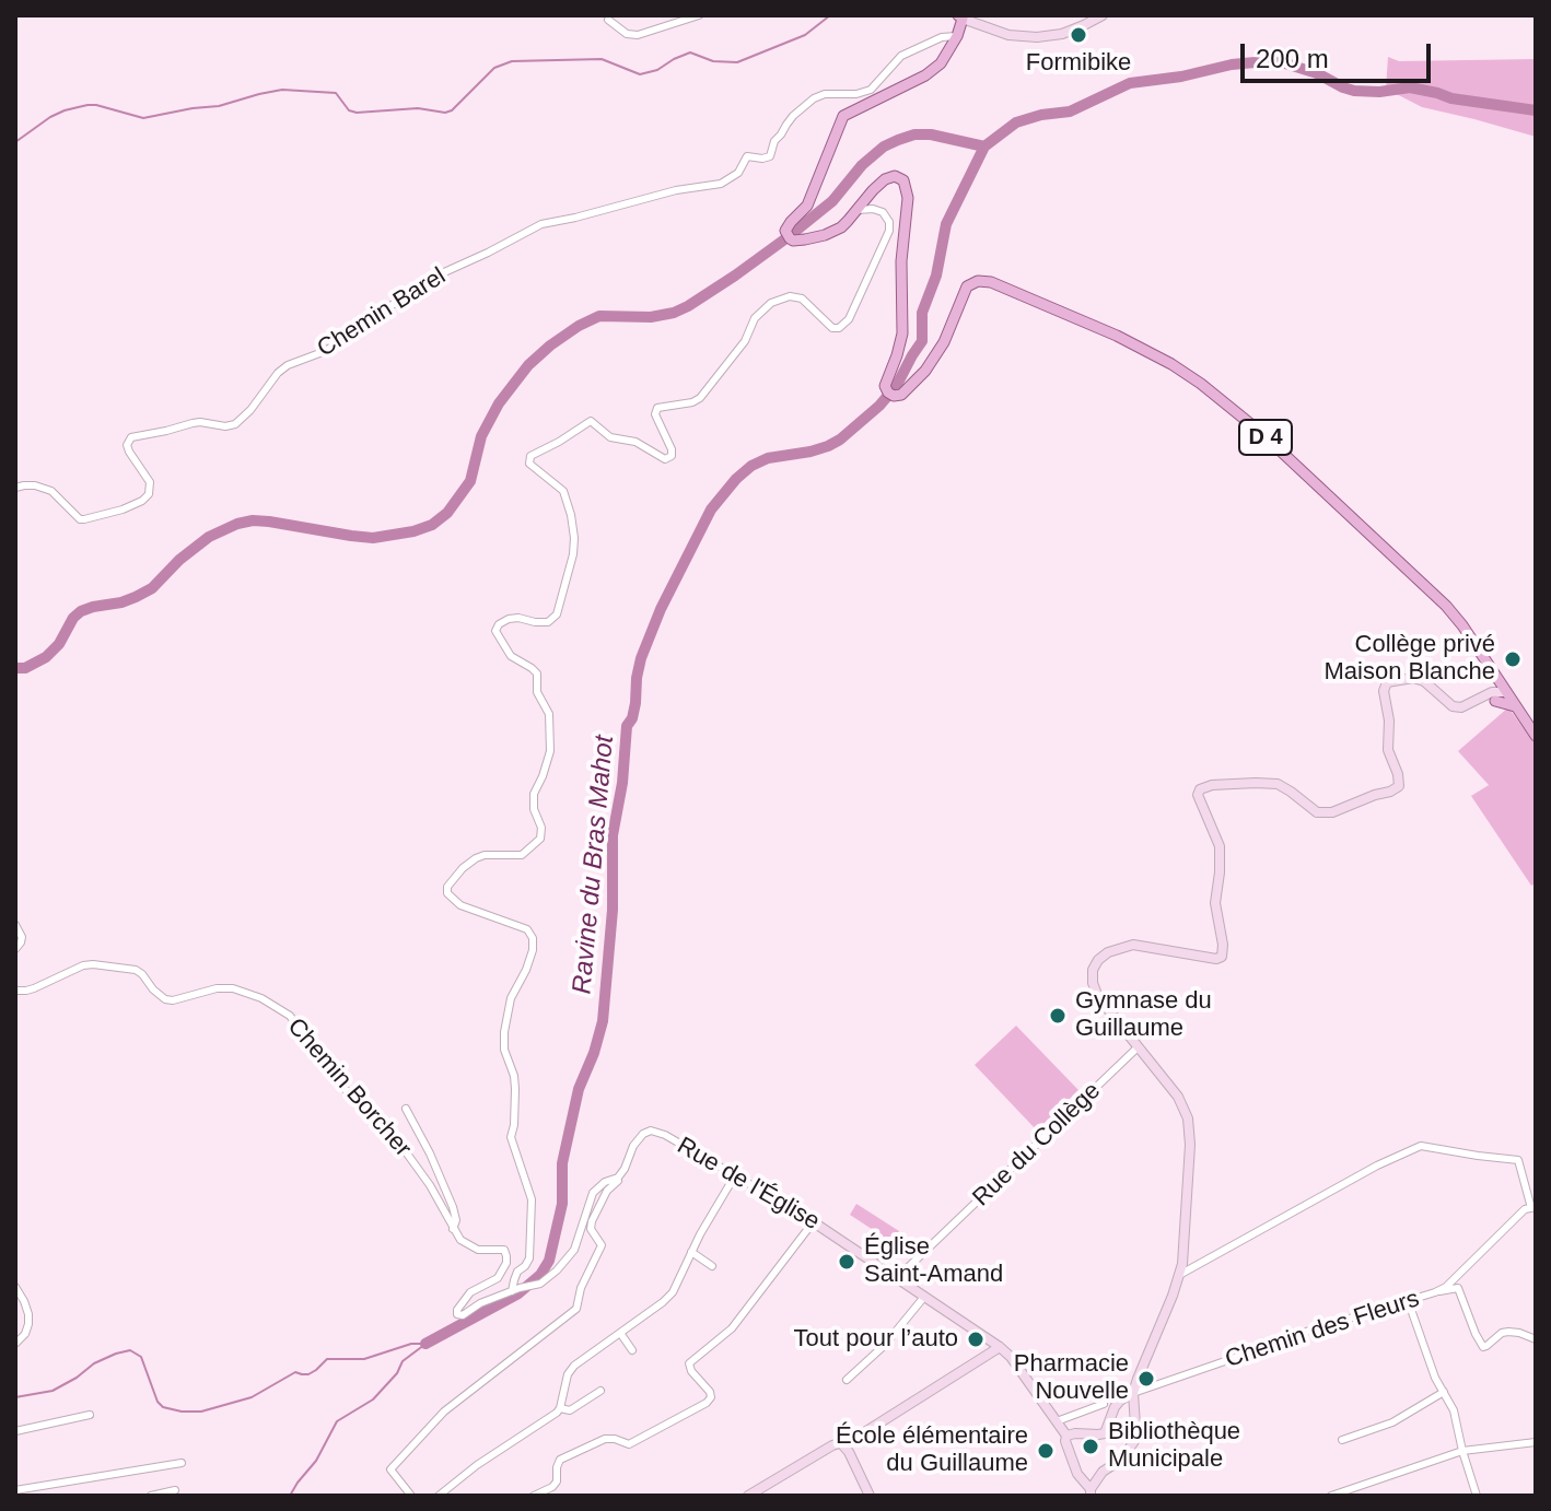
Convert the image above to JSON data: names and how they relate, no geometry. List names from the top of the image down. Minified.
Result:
{"streets":{"main road":["D 4","Rue de l'Église"],"street":["Chemin Barel","Chemin Borcher","Rue du Collège","Chemin des Fleurs"]},"crossings":[["Chemin Barel","D 4"],["Rue du Collège","Rue de l'Église"]],"water":["Ravine du Bras Mahot"],"places":["Formibike","Collège privé Maison Blanche","Gymnase du Guillaume","Église Saint-Amand","Tout pour l’auto","Pharmacie Nouvelle","Bibliothèque Municipale","École élémentaire du Guillaume"],"scale_bar":"200 m"}
